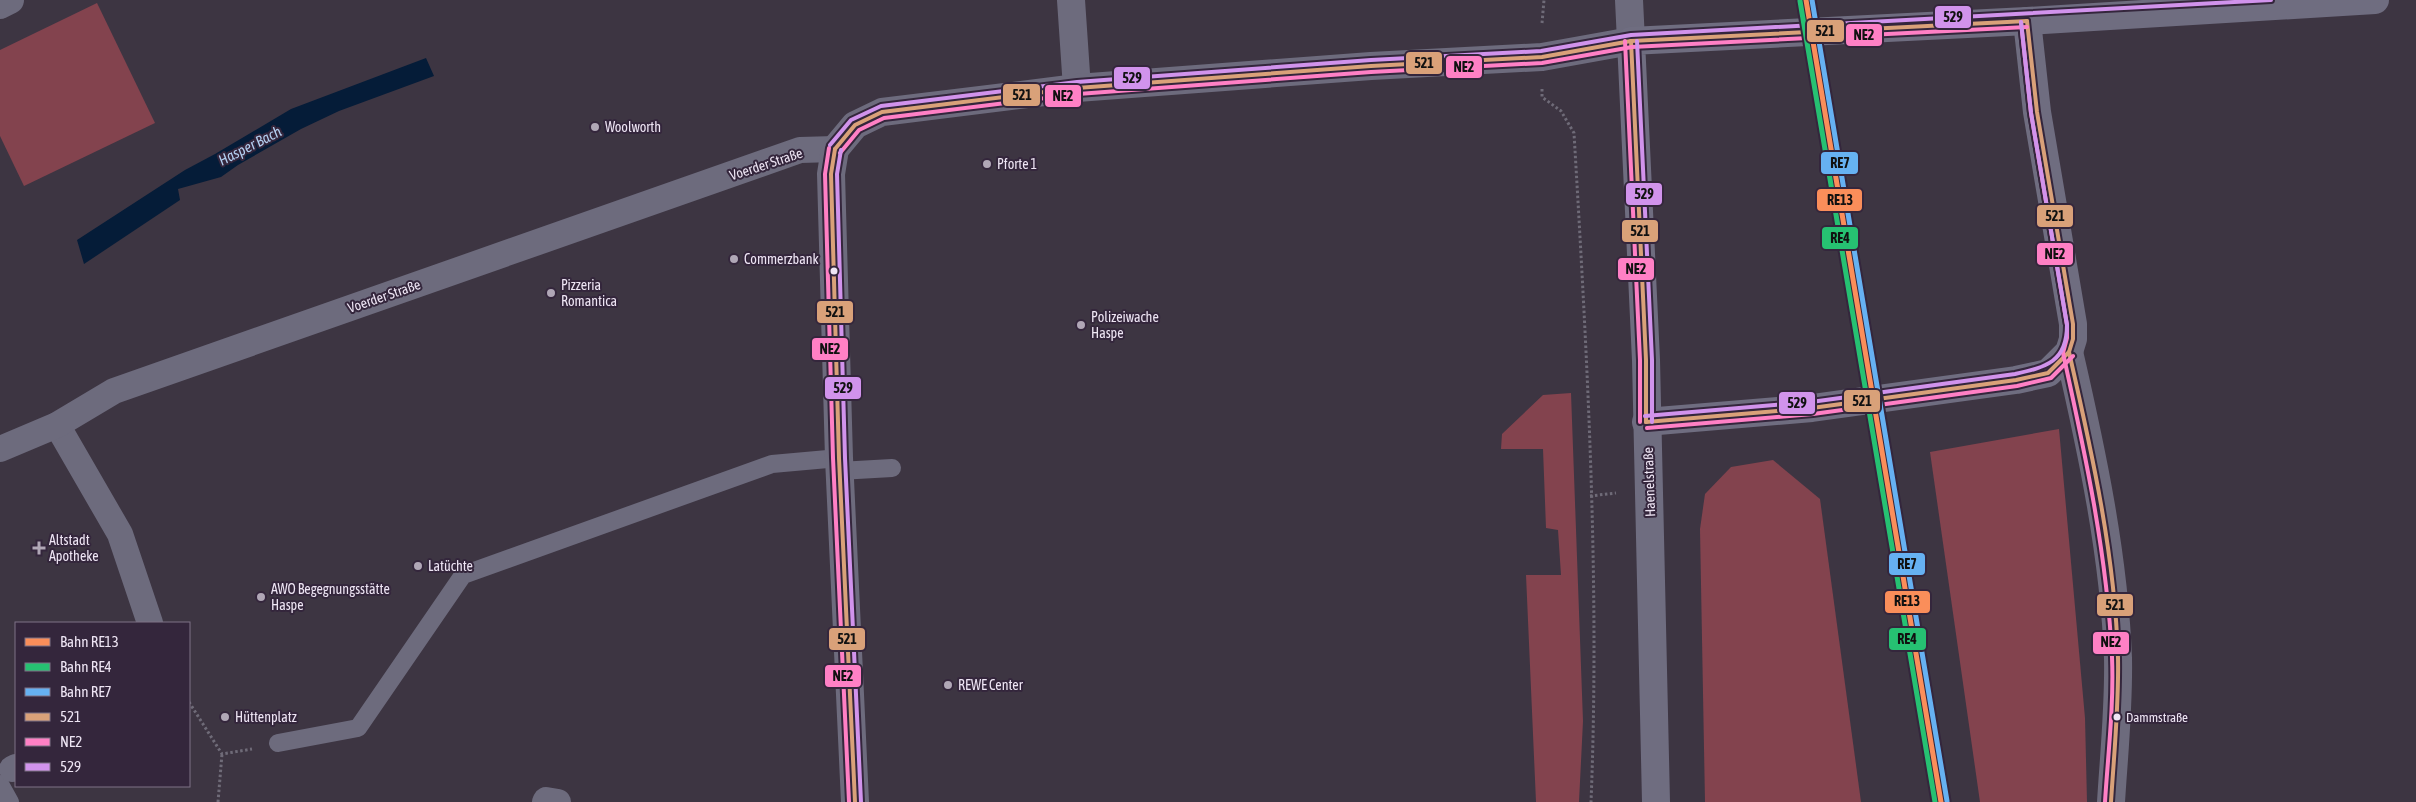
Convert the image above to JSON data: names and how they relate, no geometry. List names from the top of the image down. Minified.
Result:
{"streets":{"main road":["Haenelstraße"],"street":["Voerder Straße"]},"water":["Hasper Bach"],"places":{"other":["Woolworth","Pforte 1","Commerzbank","Pizzeria Romantica","Polizeiwache Haspe","Latüchte","AWO Begegnungsstätte Haspe","REWE Center","Hüttenplatz","Dammstraße"],"health":["Altstadt Apotheke"]},"lines":["rail line RE13","rail line RE7","transit line 529","rail line RE4","transit line 521","transit line NE2"],"legend":["Bahn RE13","Bahn RE4","Bahn RE7","521","NE2","529"]}
